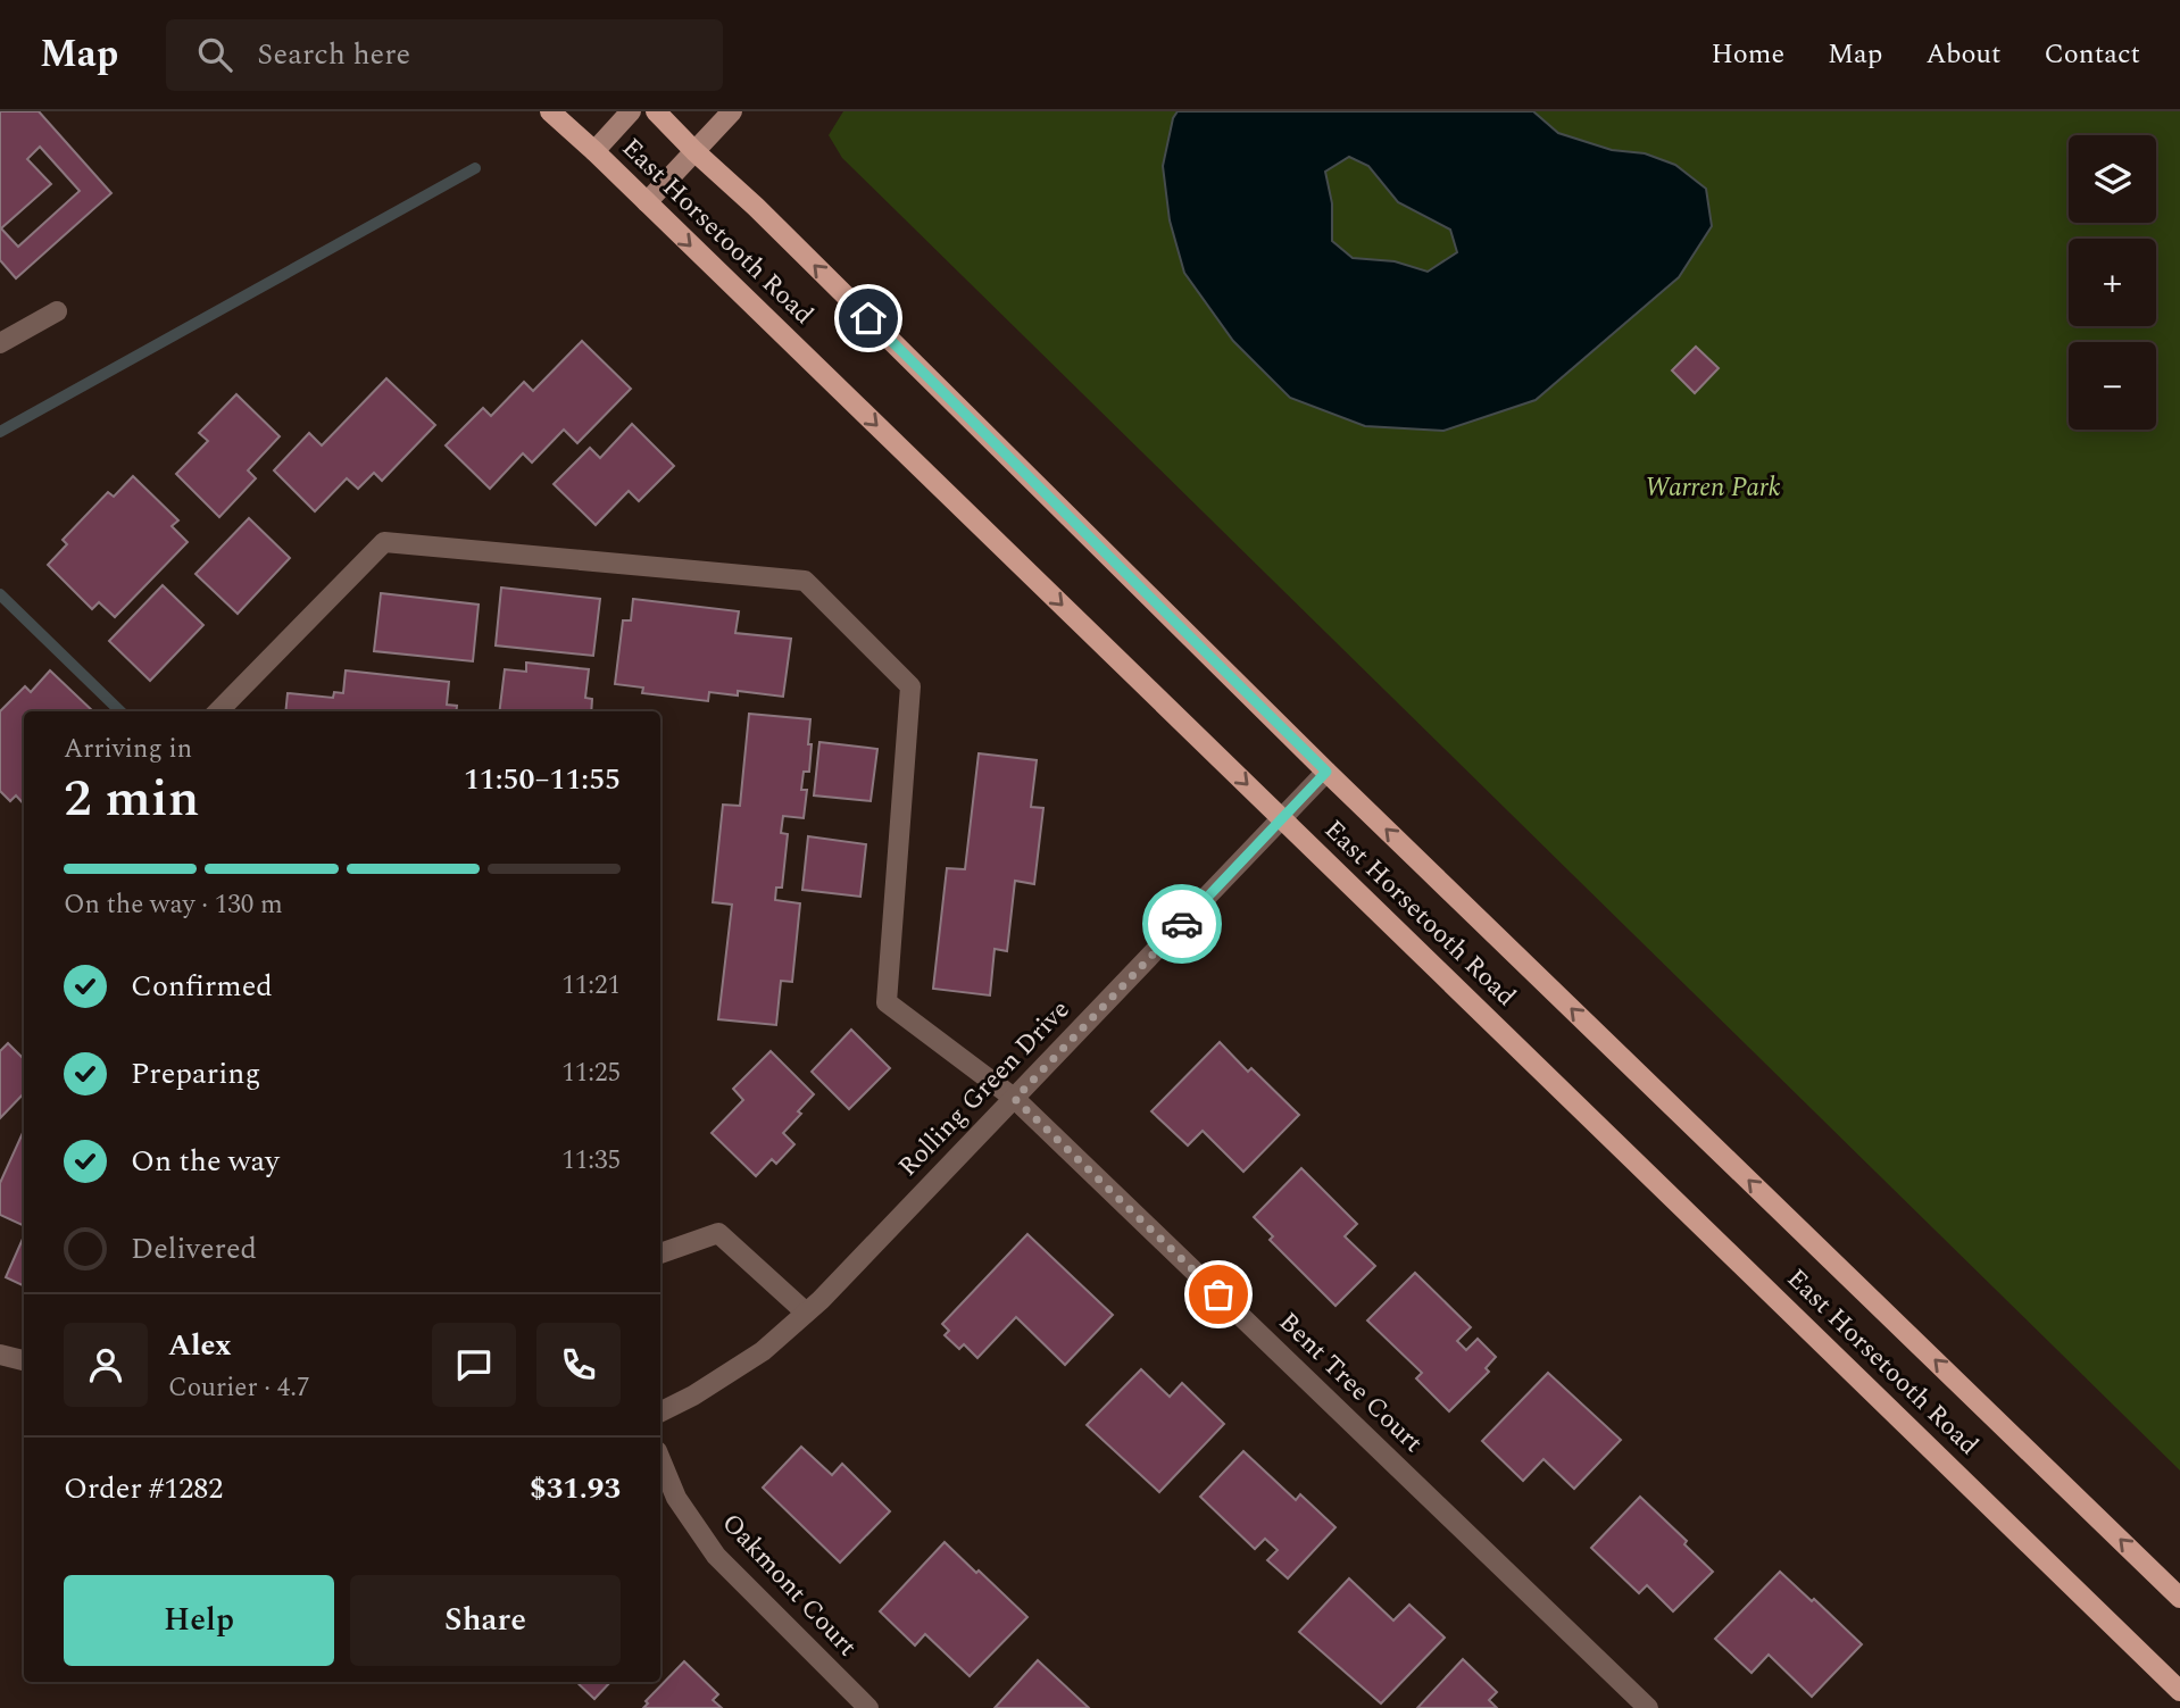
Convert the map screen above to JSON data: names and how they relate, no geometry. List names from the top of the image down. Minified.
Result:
{"streets":{"main road":["East Horsetooth Road"],"street":["Rolling Green Drive","Bent Tree Court","Oakmont Court"]},"crossings":[["East Horsetooth Road","Rolling Green Drive"],["Rolling Green Drive","Bent Tree Court"]],"parks":["Warren Park"],"page":{"header":"Map","search":"Search here","nav":["Home","Map","About","Contact"],"map_buttons":["+","−"],"heading":["2 min","Arriving in","11:50–11:55"],"panel":["Alex","Courier · 4.7","Order #1282","$31.93"],"bar":"On the way · 130 m","list":[["Confirmed","11:21"],["Preparing","11:25"],["On the way","11:35"],"Delivered"],"buttons":["Help","Share"]}}
